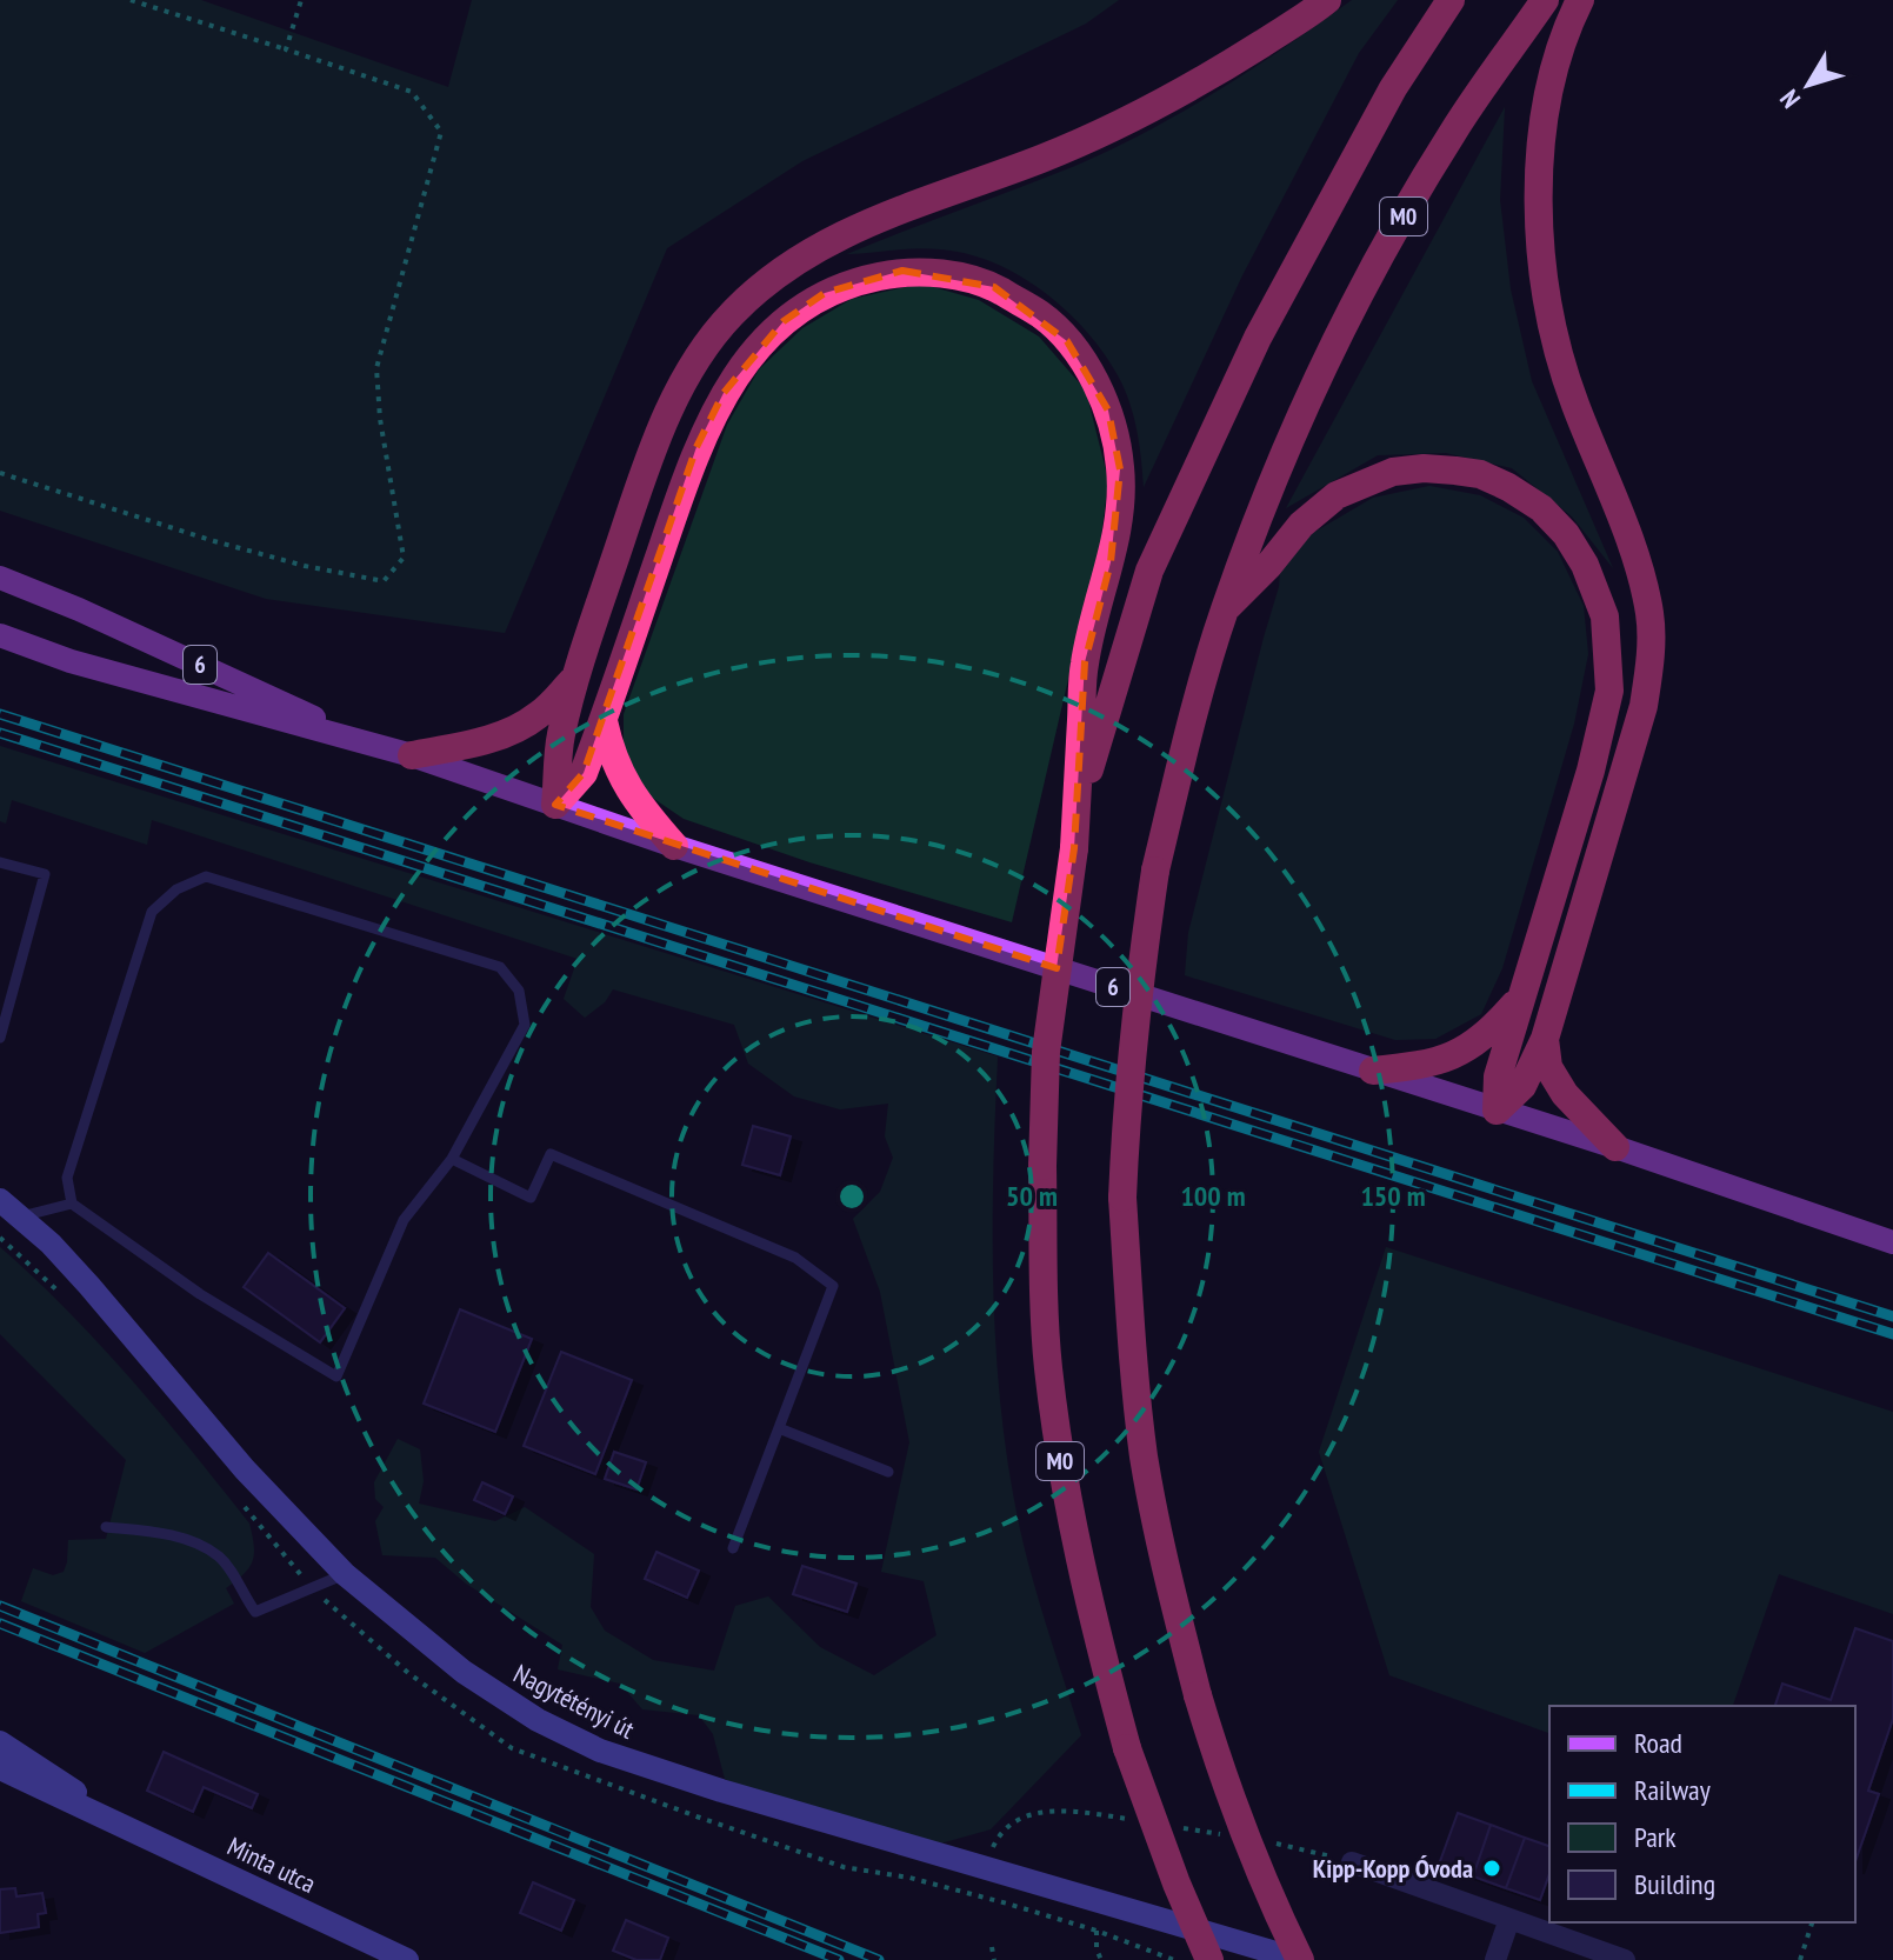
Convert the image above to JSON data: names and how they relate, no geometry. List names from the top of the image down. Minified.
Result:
{"streets":{"highway":["M0"],"main road":["6","Nagytétényi út","Minta utca"]},"crossings":[["M0","Nagytétényi út"]],"places":["Kipp-Kopp Óvoda"],"legend":["Road","Railway","Park","Building"],"north":"bottom left","rings":["50 m","100 m","150 m"]}
